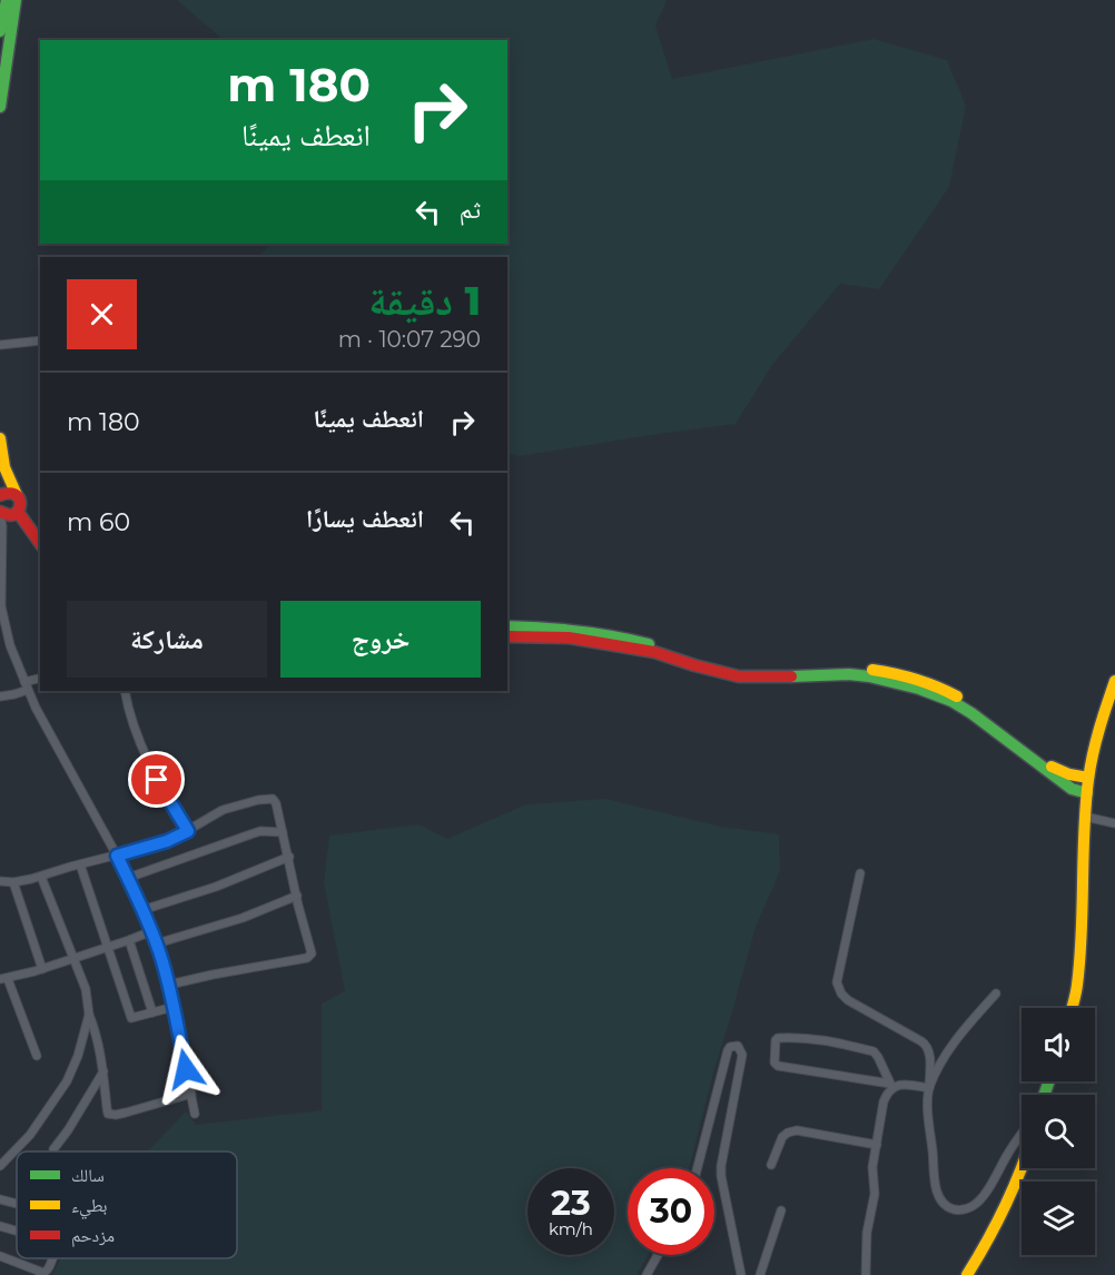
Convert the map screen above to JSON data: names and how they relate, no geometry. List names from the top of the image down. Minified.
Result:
{"legend":["سالك","بطيء","مزدحم"],"page":{"turn":["180 m","انعطف يمينًا"],"then":"ثم","heading":["1 دقيقة","290 m · 10:07"],"list":[{"name":"انعطف يمينًا","value":"180 m"},{"name":"انعطف يسارًا","value":"60 m"}],"buttons":["خروج","مشاركة"],"speed":"23 km/h","limit":"30"}}
